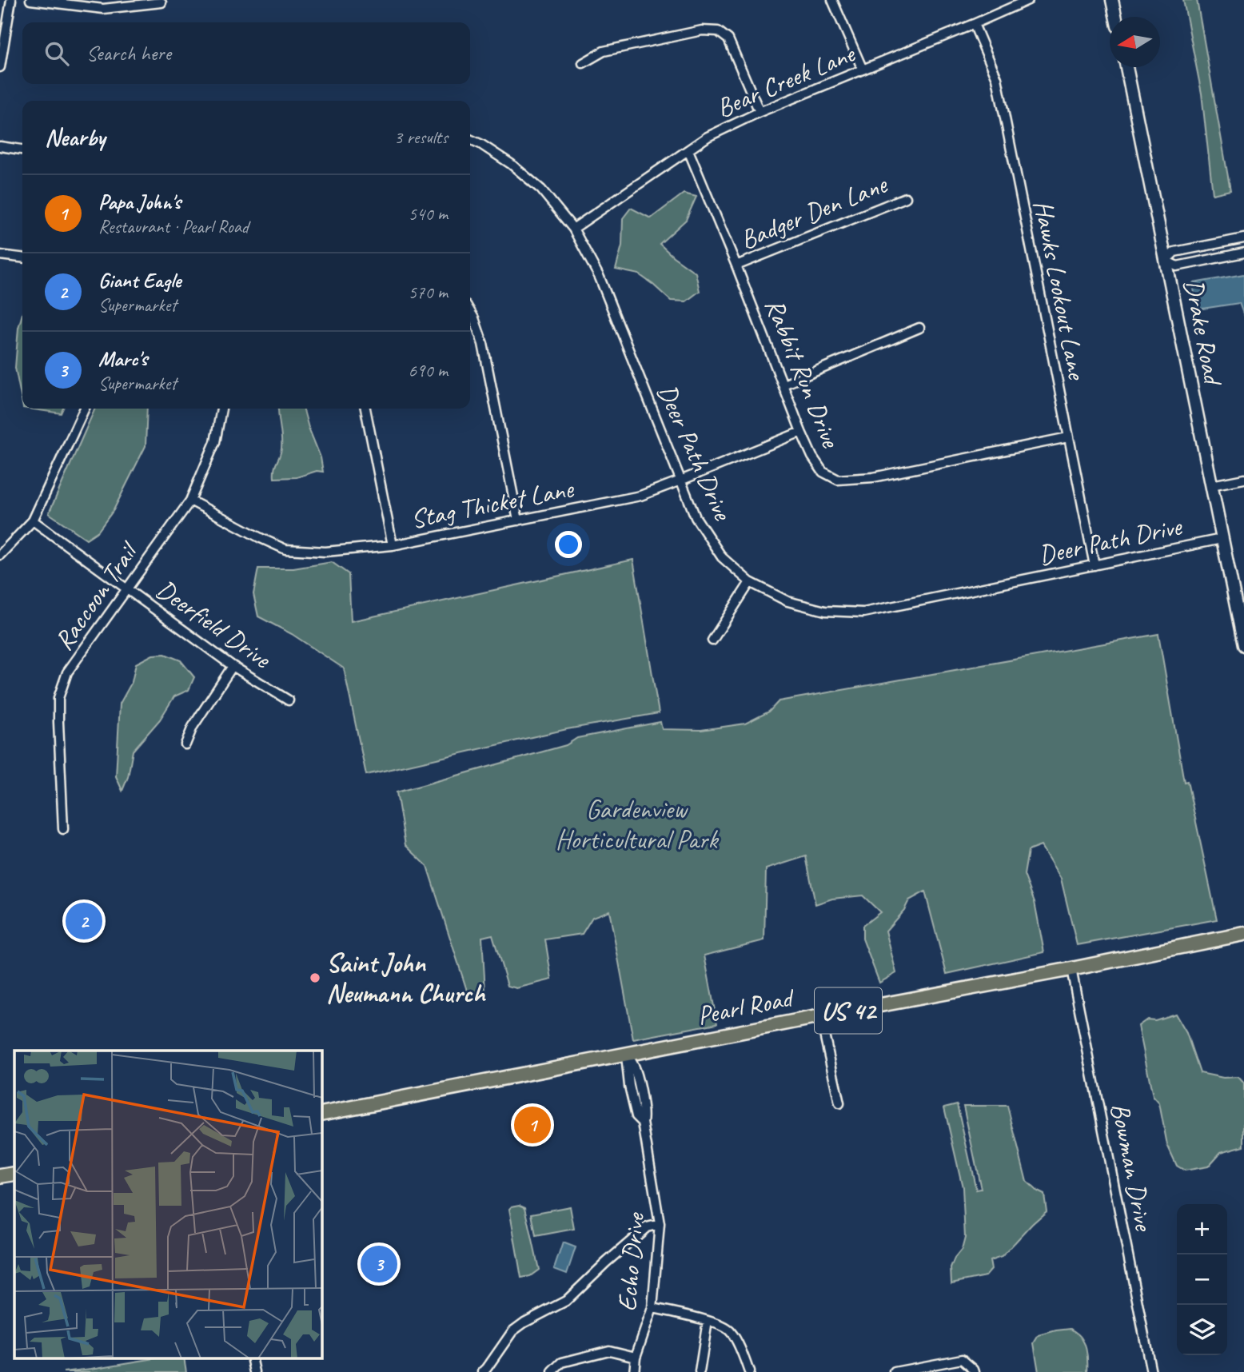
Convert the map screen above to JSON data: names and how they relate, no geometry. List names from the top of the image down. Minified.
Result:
{"streets":{"main road":["Pearl Road","US 42"],"street":["Bear Creek Lane","Badger Den Lane","Hawks Lookout Lane","Drake Road","Rabbit Run Drive","Deer Path Drive","Stag Thicket Lane","Raccoon Trail","Deerfield Drive","Bowman Drive","Echo Drive"]},"crossings":[["Bear Creek Lane","Hawks Lookout Lane"],["Bear Creek Lane","Rabbit Run Drive"],["Bear Creek Lane","Deer Path Drive"],["Badger Den Lane","Rabbit Run Drive"],["Hawks Lookout Lane","Rabbit Run Drive"],["Hawks Lookout Lane","Deer Path Drive"],["Drake Road","Deer Path Drive"],["Rabbit Run Drive","Stag Thicket Lane"],["Deer Path Drive","Stag Thicket Lane"],["Stag Thicket Lane","Raccoon Trail"],["Raccoon Trail","Deerfield Drive"],["Pearl Road","Bowman Drive"],["Pearl Road","Echo Drive"]],"parks":["Gardenview Horticultural Park"],"places":["Saint John Neumann Church"],"north":"left","page":{"search":"Search here","heading":["Nearby","3 results"],"list":[{"mark":"1","name":"Papa John's","note":"Restaurant · Pearl Road","value":"540 m"},{"mark":"2","name":"Giant Eagle","note":"Supermarket","value":"570 m"},{"mark":"3","name":"Marc's","note":"Supermarket","value":"690 m"}],"pins":["2","1","3"],"map_buttons":["+","−"]}}
